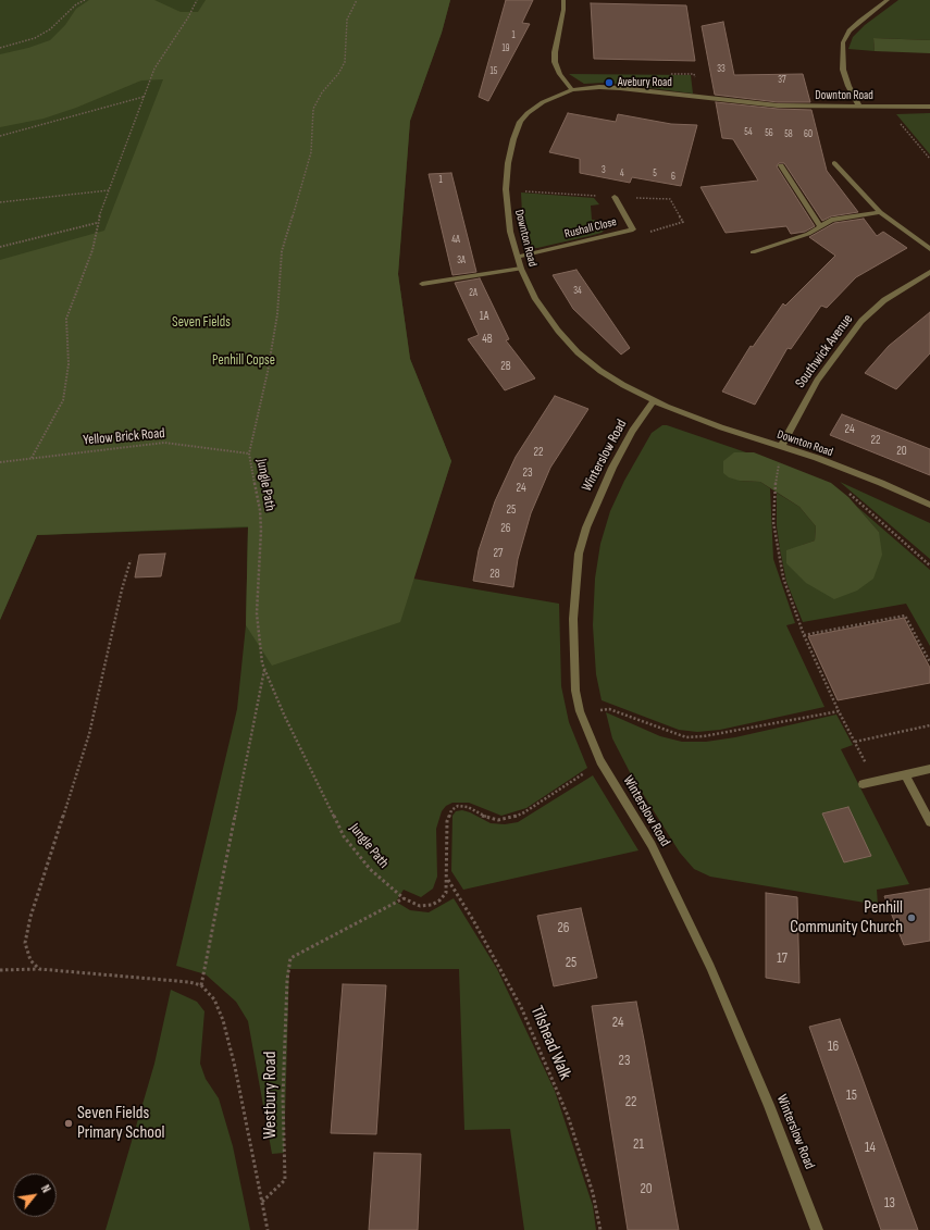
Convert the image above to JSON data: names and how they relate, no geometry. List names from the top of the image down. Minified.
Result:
{"streets":{"street":["Downton Road","Rushall Close","Southwick Avenue","Winterslow Road"],"path":["Yellow Brick Road","Jungle Path","Tilshead Walk","Westbury Road"]},"crossings":[["Downton Road","Rushall Close"],["Downton Road","Southwick Avenue"],["Downton Road","Winterslow Road"],["Yellow Brick Road","Jungle Path"],["Jungle Path","Westbury Road"]],"parks":["Seven Fields","Penhill Copse"],"places":["Avebury Road","Penhill Community Church","Seven Fields Primary School"],"house_numbers":["1","19","33","15","37","54","56","58","60","3","4","5","6","1","4A","3A","34","2A","1A","4B","2B","24","22","20","22","23","24","25","26","27","28","26","17","25","24","16","23","15","22","21","14","20","13"],"north":"top right"}
